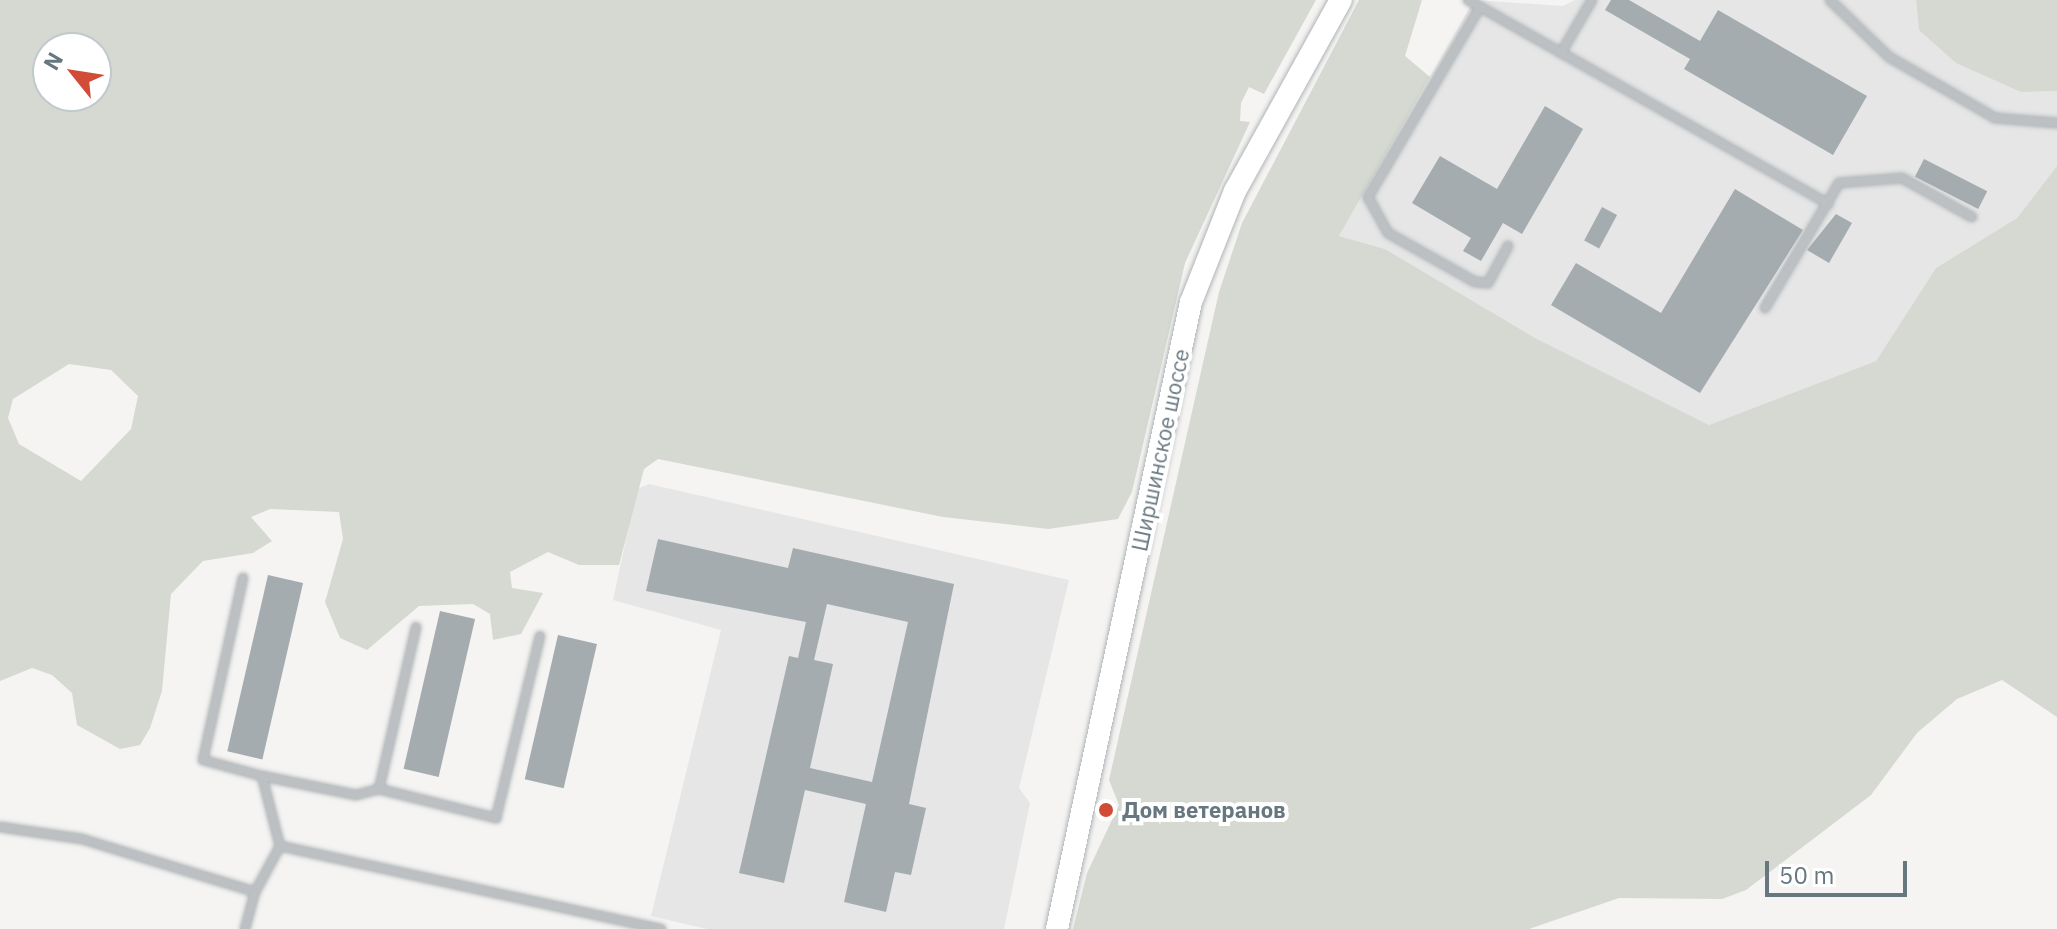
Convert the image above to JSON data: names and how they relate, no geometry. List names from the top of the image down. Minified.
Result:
{"streets":{"main road":["Ширшинское шоссе"]},"places":["Дом ветеранов"],"scale_bar":"50 m","north":"top left"}
